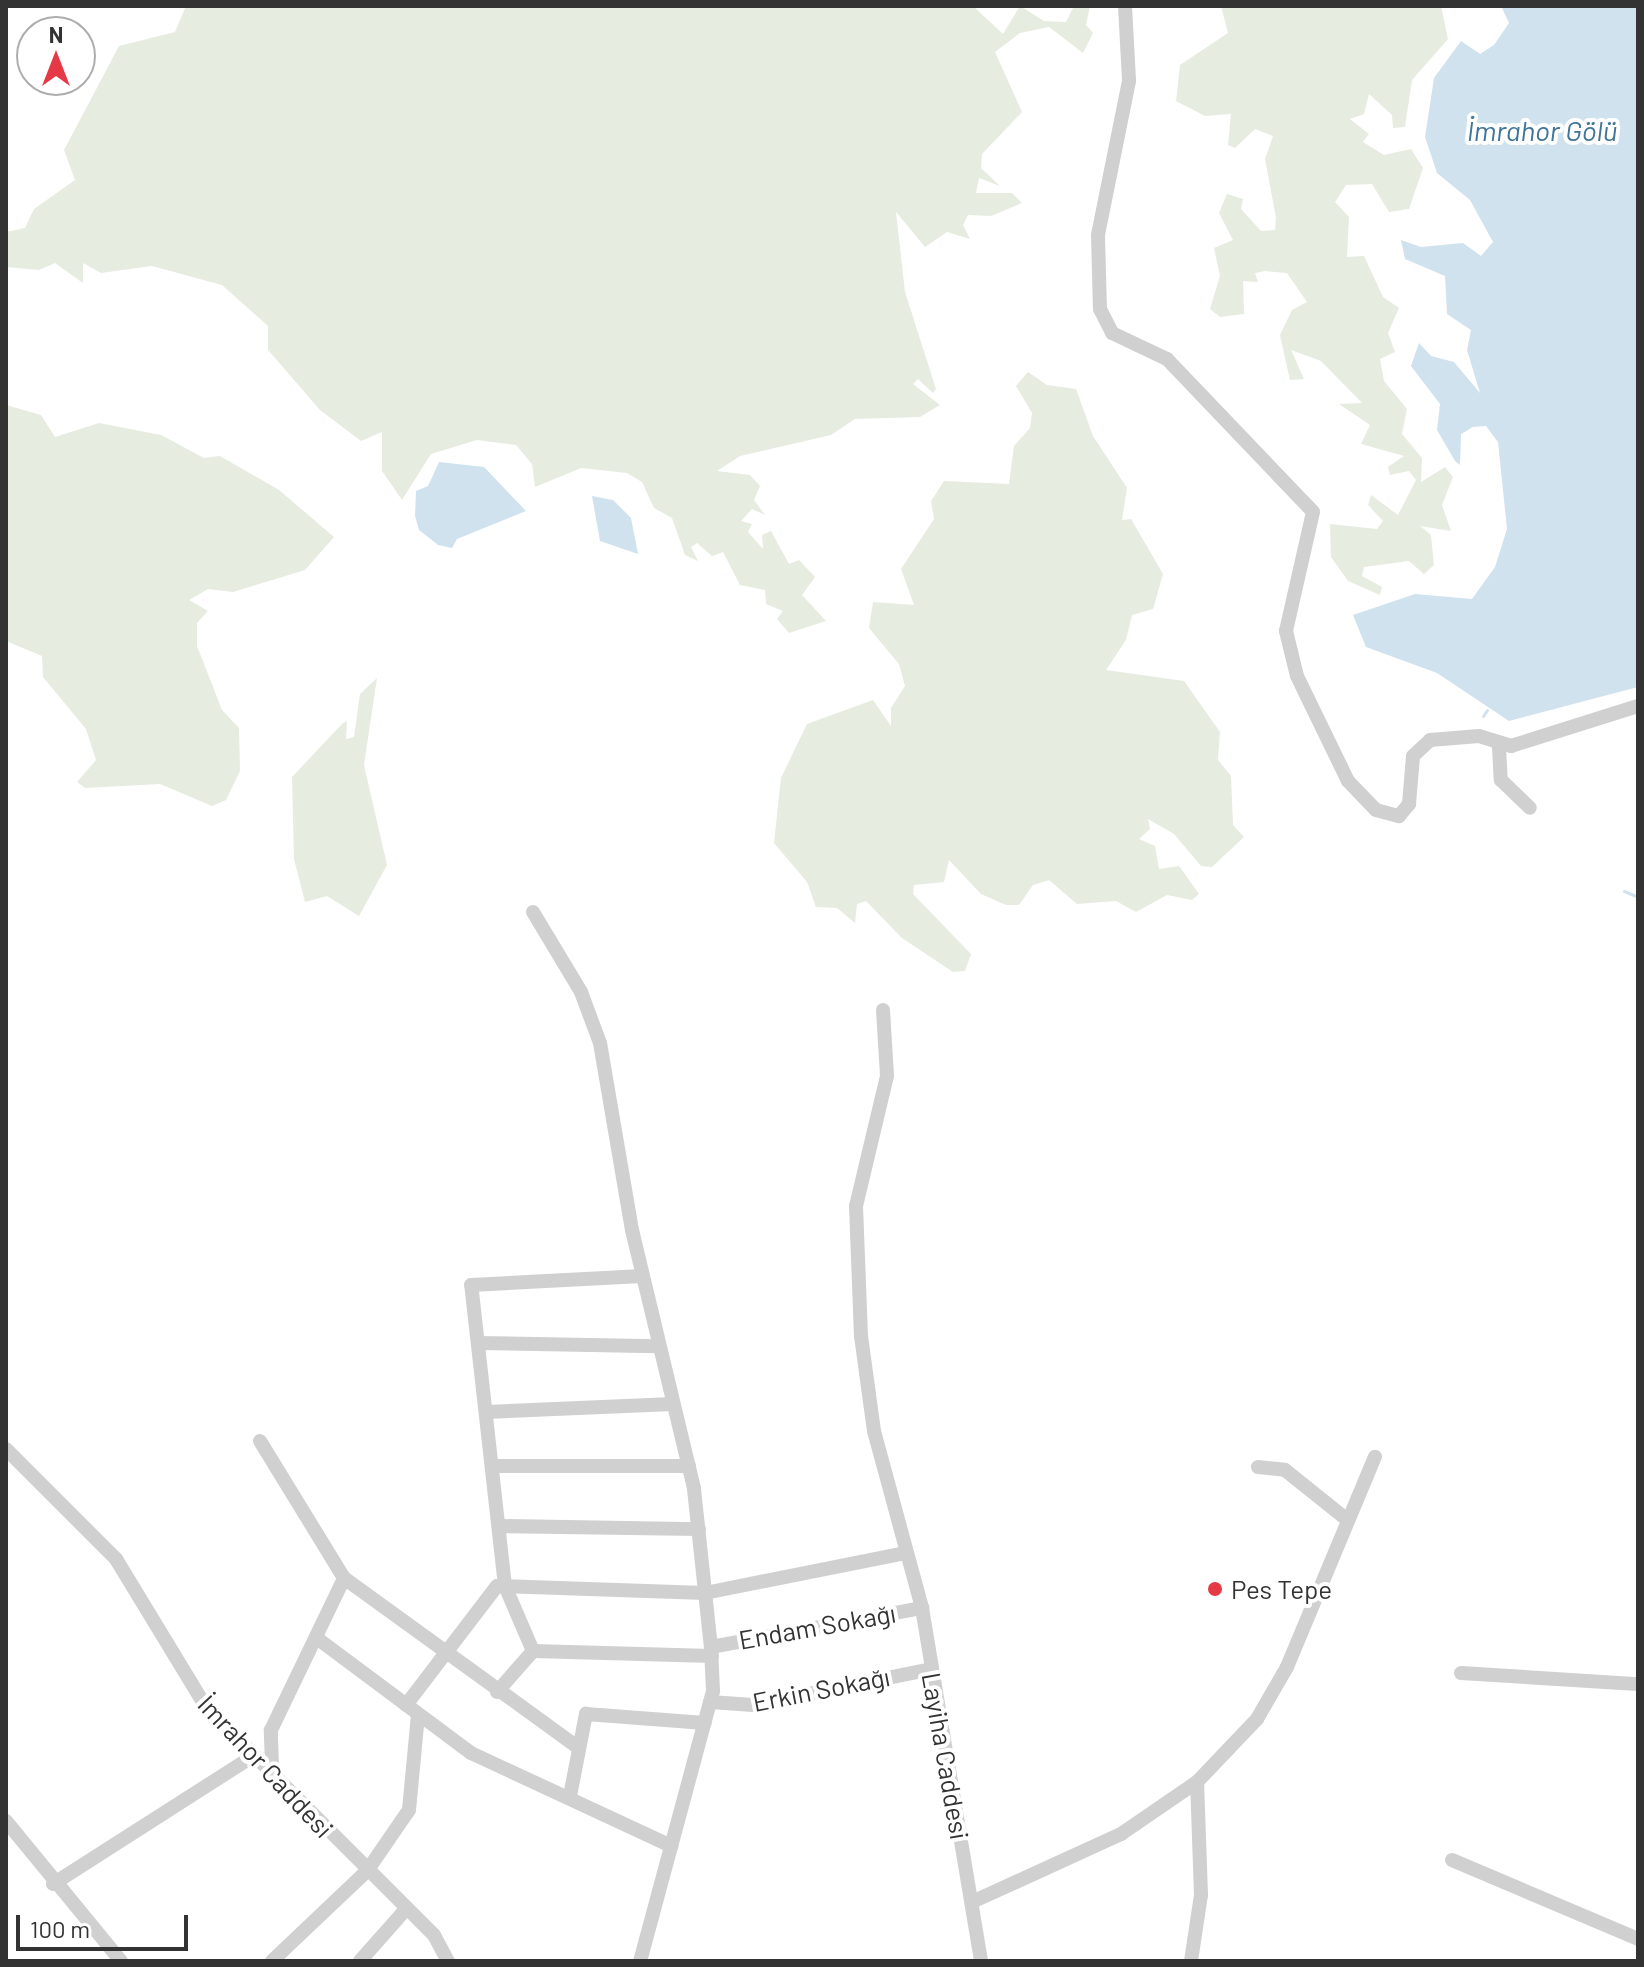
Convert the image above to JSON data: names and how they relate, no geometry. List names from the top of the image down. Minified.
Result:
{"streets":{"street":["Endam Sokağı","Erkin Sokağı","Layiha Caddesi","İmrahor Caddesi"]},"crossings":[["Endam Sokağı","Layiha Caddesi"],["Erkin Sokağı","Layiha Caddesi"]],"water":["İmrahor Gölü"],"places":["Pes Tepe"],"scale_bar":"100 m","north":"top"}
